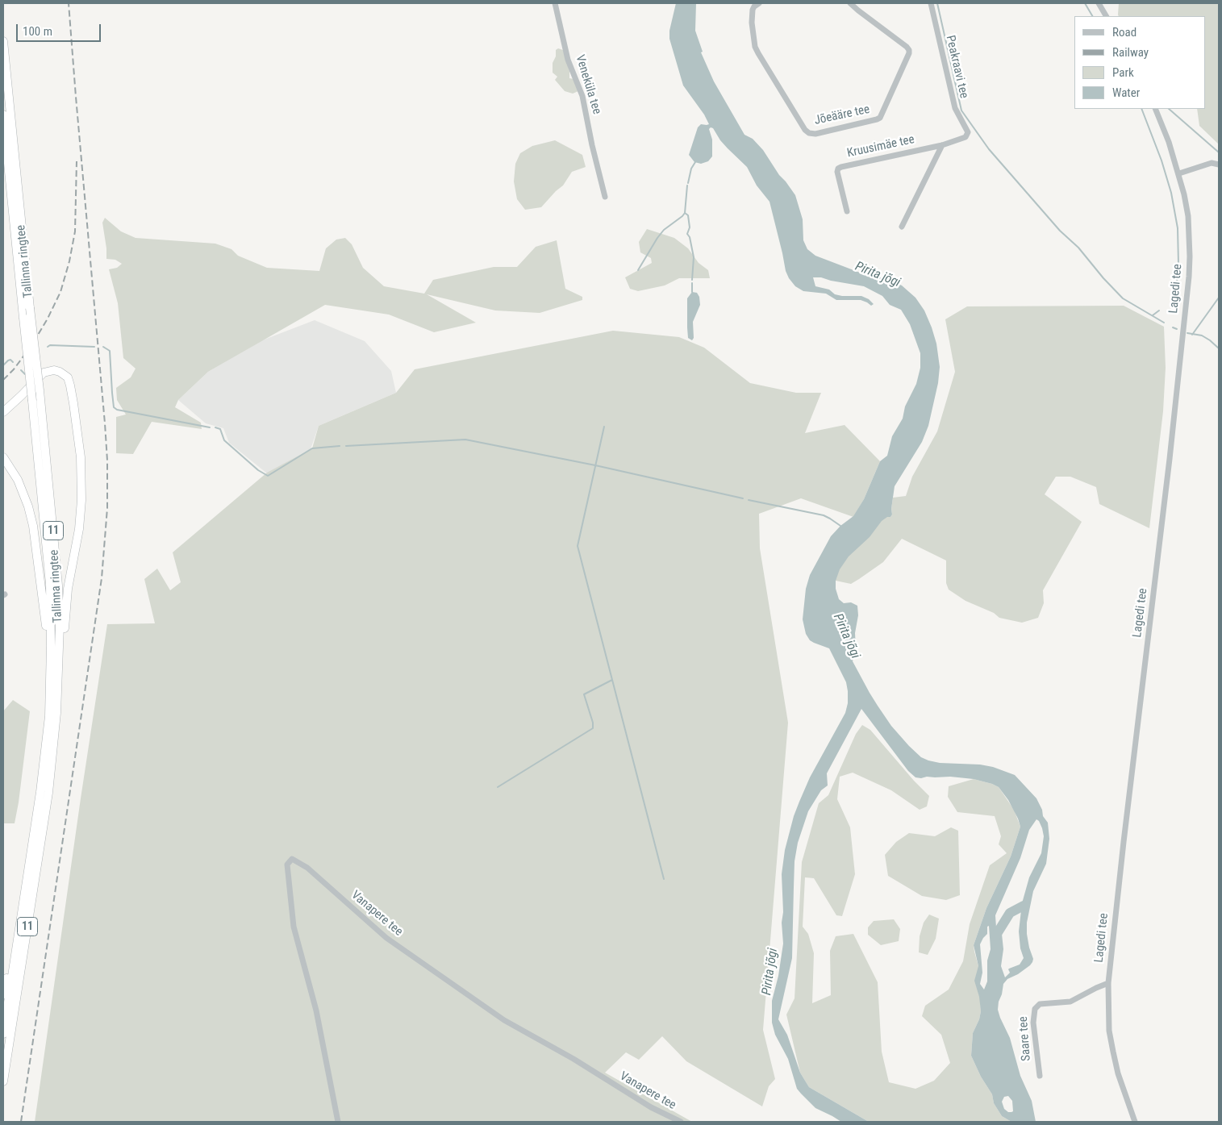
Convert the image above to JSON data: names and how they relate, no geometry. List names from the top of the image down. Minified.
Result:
{"streets":{"highway":["Tallinna ringtee","11"],"street":["Peakraavi tee","Veneküla tee","Jõeääre tee","Kruusimäe tee","Lagedi tee","Vanapere tee","Saare tee"]},"crossings":[["Peakraavi tee","Kruusimäe tee"],["Lagedi tee","Saare tee"]],"water":["Pirita jõgi"],"legend":["Road","Railway","Park","Water"],"scale_bar":"100 m"}
